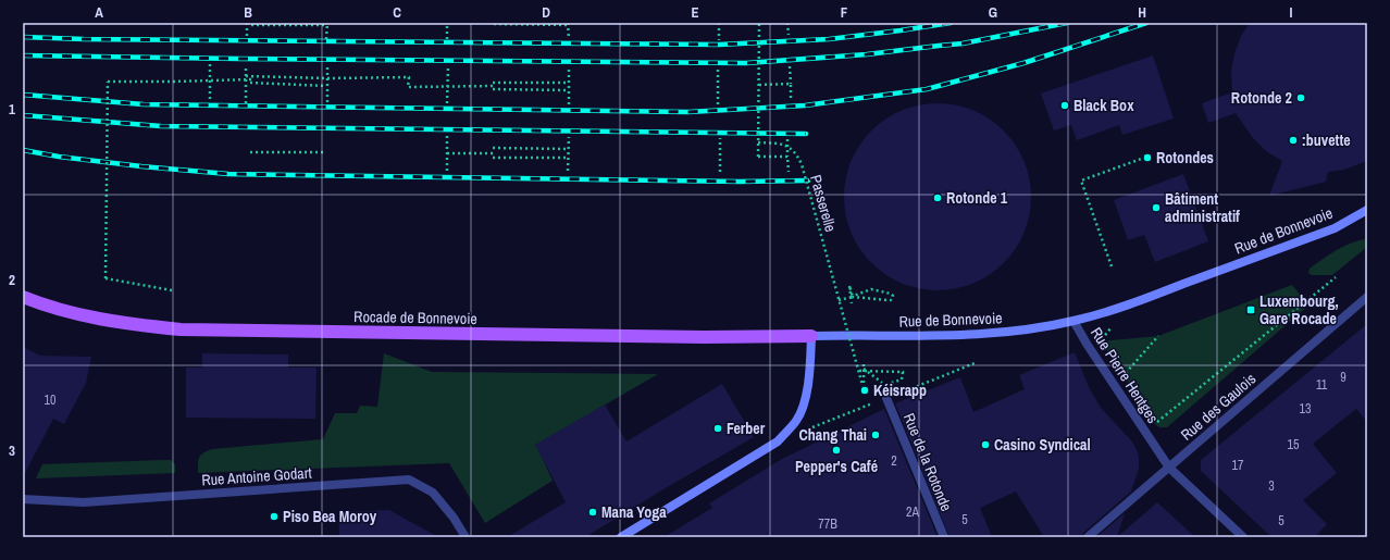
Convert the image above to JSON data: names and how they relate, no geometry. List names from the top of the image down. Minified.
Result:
{"streets":{"main road":["Rue de Bonnevoie","Rocade de Bonnevoie"],"street":["Rue Pierre Hentges","Rue des Gaulois","Rue de la Rotonde","Rue Antoine Godart"],"path":["Passerelle"]},"crossings":[["Rue de Bonnevoie","Rocade de Bonnevoie"],["Rue de Bonnevoie","Rue Pierre Hentges"],["Rue Pierre Hentges","Rue des Gaulois"]],"places":{"other":["Rotonde 2","Black Box",":buvette","Rotondes","Rotonde 1","Bâtiment administratif","Kéisrapp","Ferber","Chang Thai","Casino Syndical","Pepper's Café","Mana Yoga","Piso Bea Moroy"],"transit":["Luxembourg, Gare Rocade"]},"house_numbers":["9","11","10","13","15","2","17","3","2A","5","5","77B"],"grid":{"columns":["A","B","C","D","E","F","G","H","I"],"rows":["1","2","3"]}}
